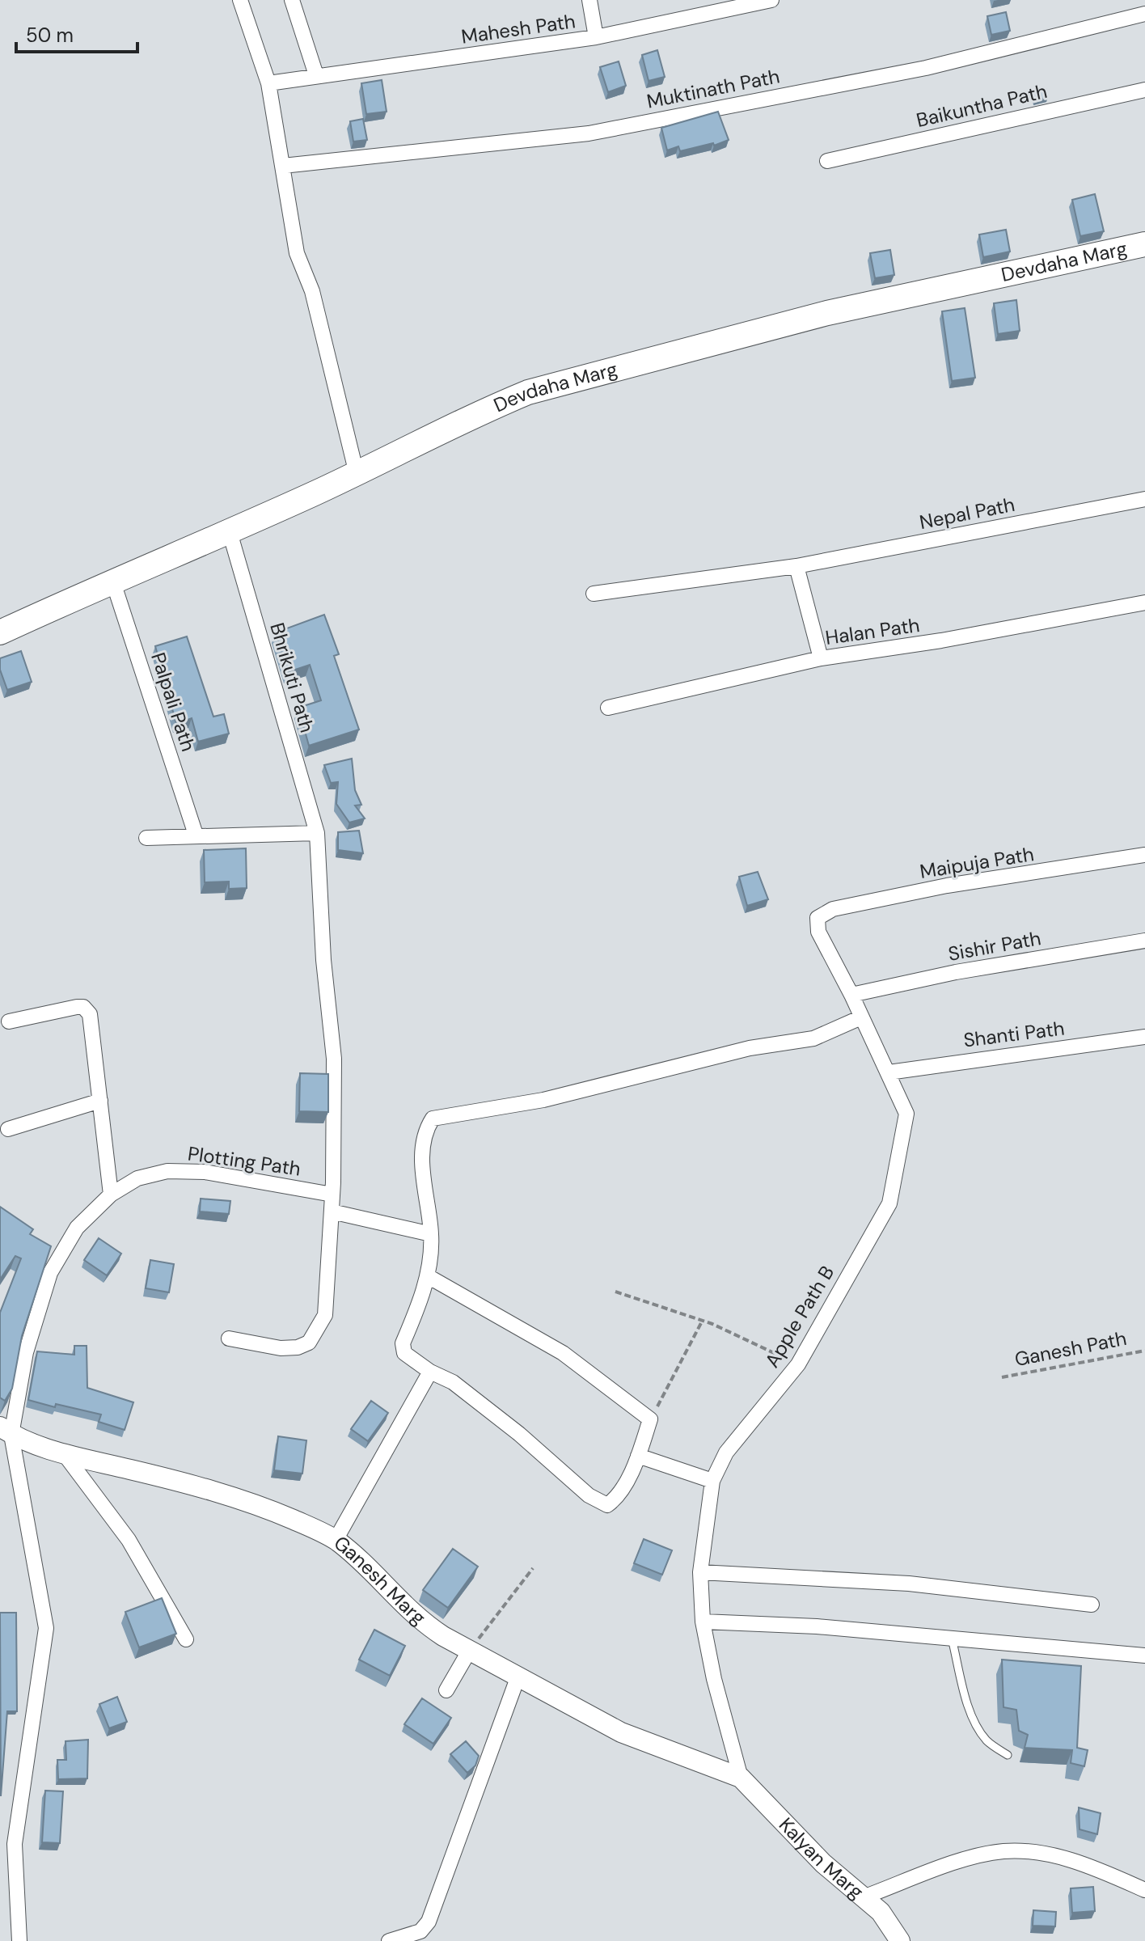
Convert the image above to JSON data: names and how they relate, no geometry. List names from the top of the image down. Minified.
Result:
{"streets":{"main road":["Devdaha Marg"],"street":["Mahesh Path","Muktinath Path","Baikuntha Path","Nepal Path","Halan Path","Bhrikuti Path","Palpali Path","Maipuja Path","Sishir Path","Shanti Path","Plotting Path","Apple Path B","Ganesh Marg","Kalyan Marg"],"path":["Ganesh Path"]},"crossings":[["Devdaha Marg","Bhrikuti Path"],["Devdaha Marg","Palpali Path"],["Bhrikuti Path","Plotting Path"],["Maipuja Path","Apple Path B"],["Sishir Path","Apple Path B"],["Shanti Path","Apple Path B"],["Plotting Path","Ganesh Marg"],["Apple Path B","Ganesh Marg"],["Apple Path B","Kalyan Marg"],["Ganesh Marg","Kalyan Marg"]],"scale_bar":"50 m"}
